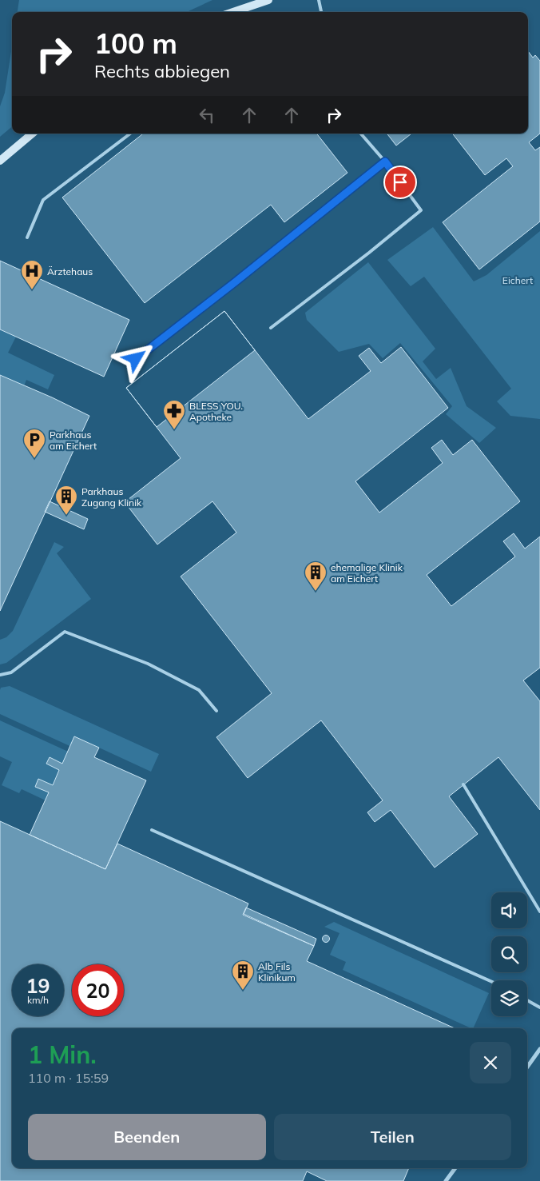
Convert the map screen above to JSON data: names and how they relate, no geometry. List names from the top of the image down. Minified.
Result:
{"parks":["Eichert"],"places":{"hospital":["Ärztehaus"],"pharmacy":["BLESS YOU. Apotheke"],"parking":["Parkhaus am Eichert"],"building":["Parkhaus Zugang Klinik","ehemalige Klinik am Eichert","Alb Fils Klinikum"]},"page":{"turn":["100 m","Rechts abbiegen"],"speed":"19 km/h","limit":"20","heading":["1 Min.","110 m · 15:59"],"buttons":["Beenden","Teilen"]}}
